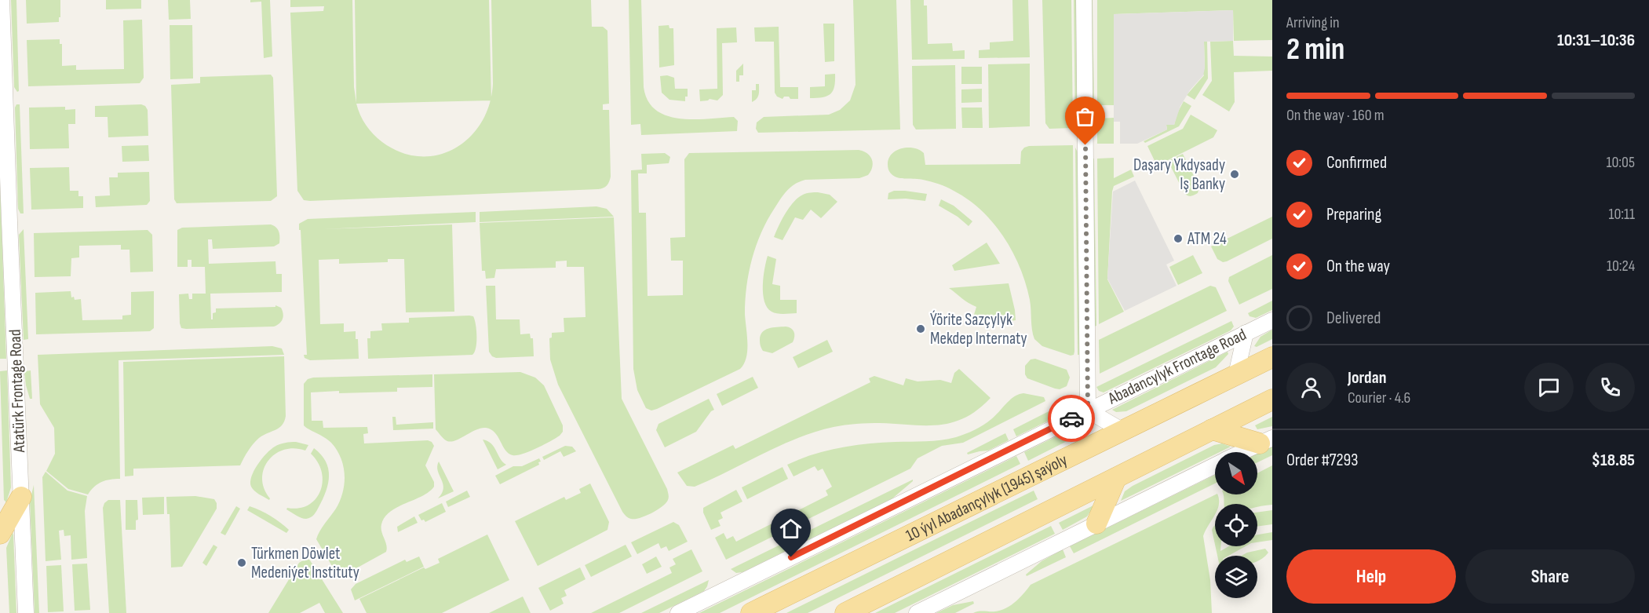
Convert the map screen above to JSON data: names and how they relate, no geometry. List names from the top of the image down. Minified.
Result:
{"streets":{"main road":["10 ýyl Abadançylyk (1945) şaýoly"],"street":["Abadancylyk Frontage Road","Atatürk Frontage Road"]},"places":["Daşary Ykdysady Iş Banky","ATM 24","Ýörite Sazçylyk Mekdep Internaty","Türkmen Döwlet Medeniýet Instituty"],"north":"bottom right","page":{"heading":["2 min","Arriving in","10:31–10:36"],"panel":["Jordan","Courier · 4.6","Order #7293","$18.85"],"bar":"On the way · 160 m","list":[["Confirmed","10:05"],["Preparing","10:11"],["On the way","10:24"],"Delivered"],"buttons":["Help","Share"]}}
